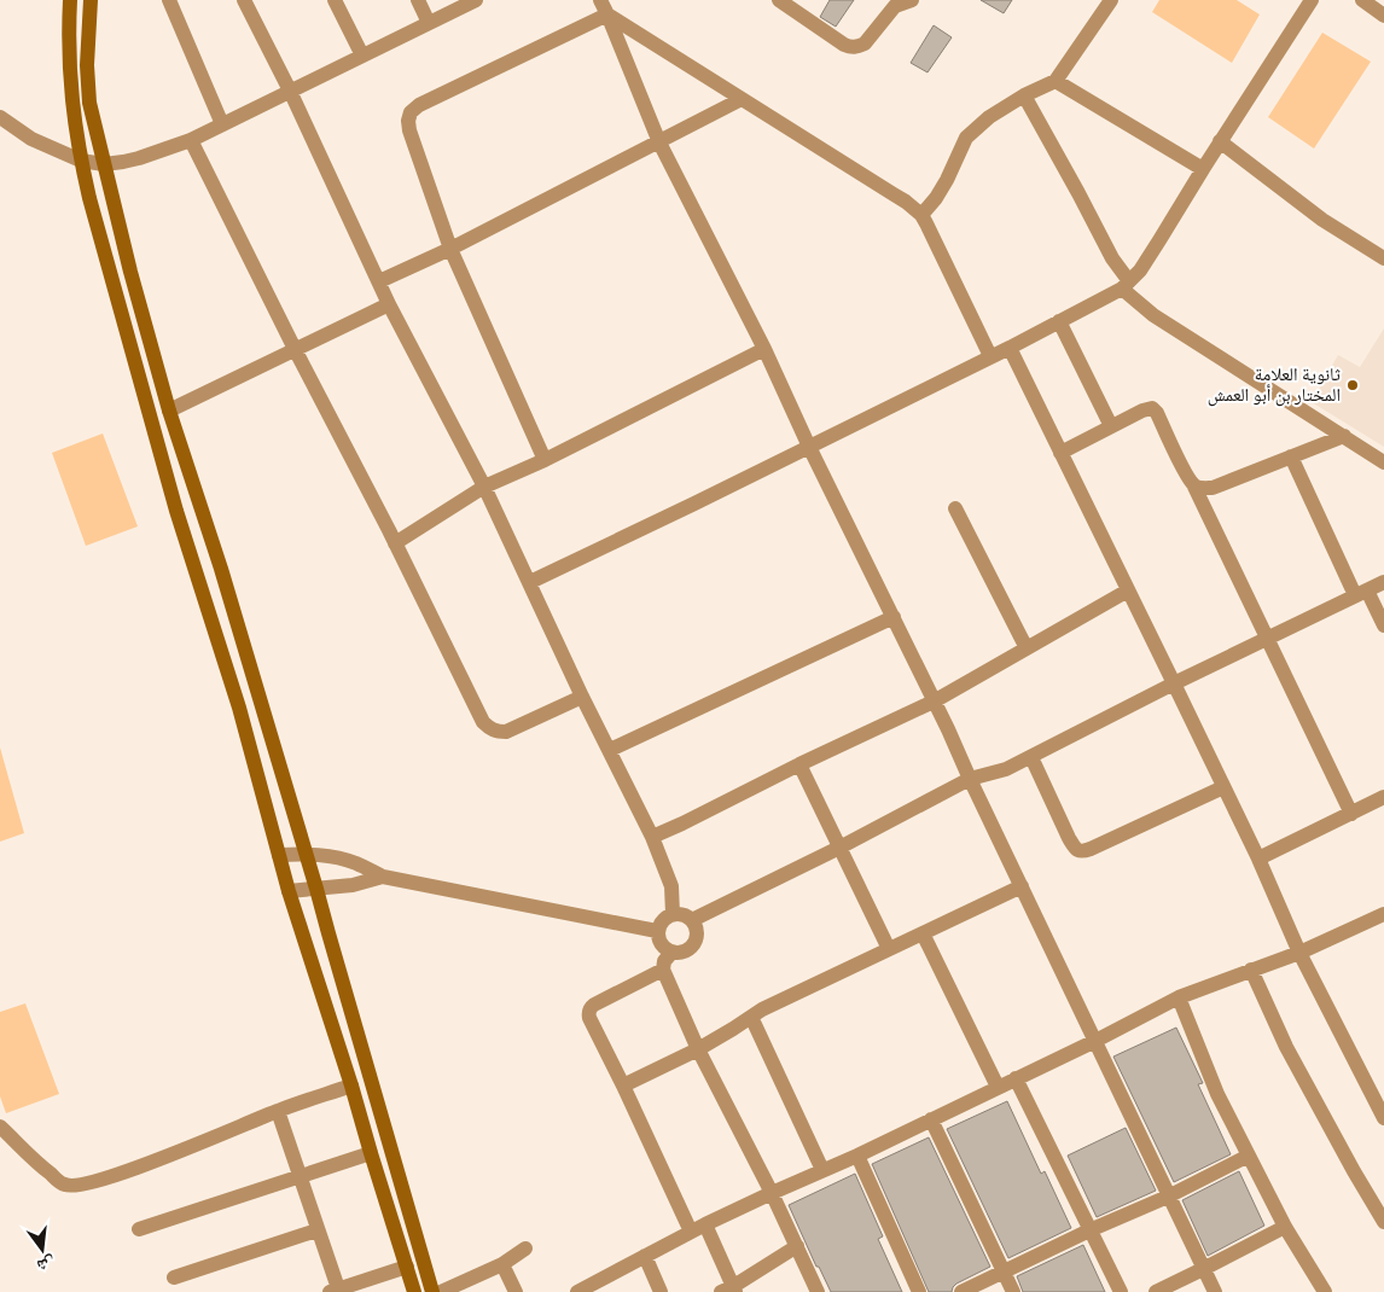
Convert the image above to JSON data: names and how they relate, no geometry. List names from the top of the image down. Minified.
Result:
{"places":["ثانوية العلامة المختار بن أبو العمش"],"north":"bottom"}
